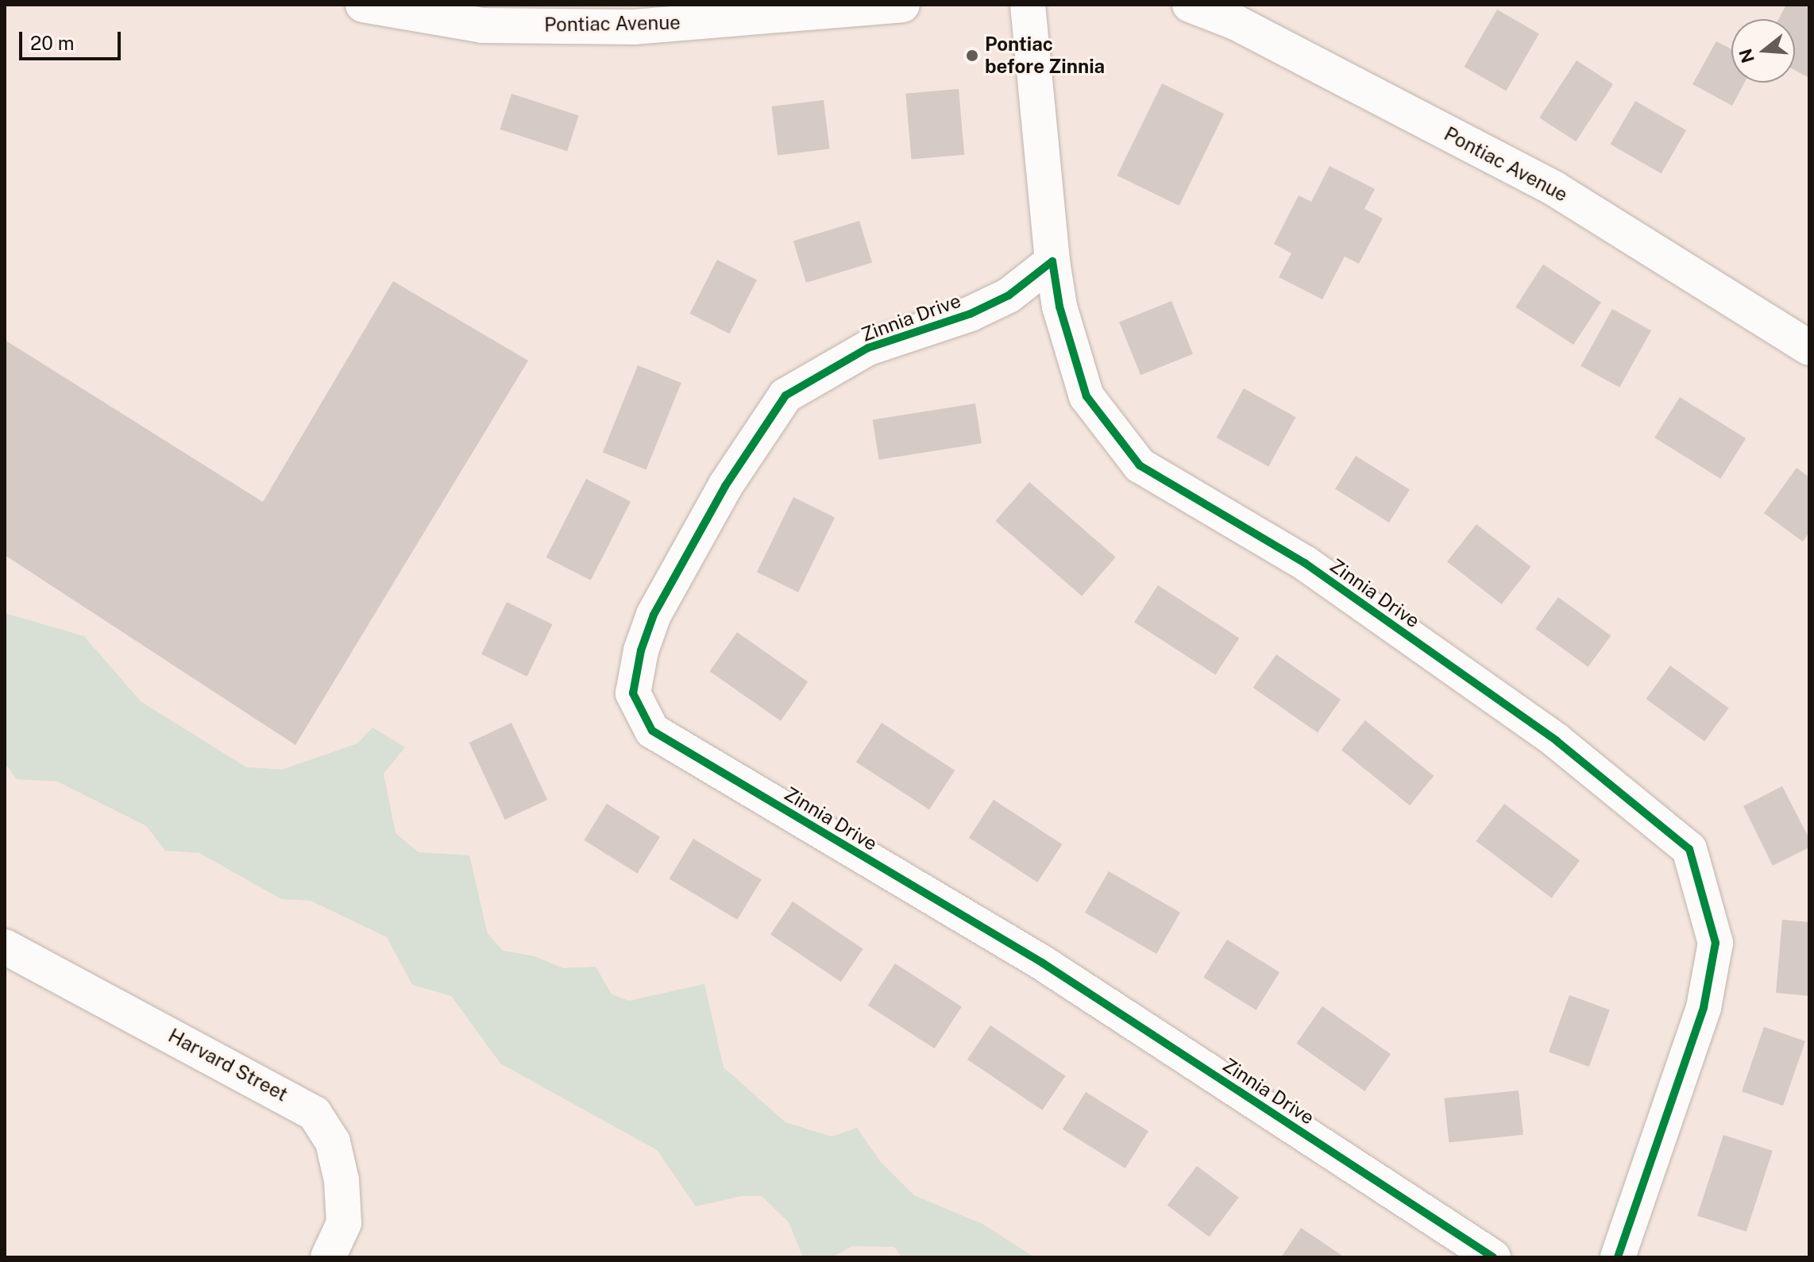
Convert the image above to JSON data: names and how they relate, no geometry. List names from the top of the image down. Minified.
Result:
{"streets":{"street":["Pontiac Avenue","Zinnia Drive","Harvard Street"]},"places":["Pontiac before Zinnia"],"scale_bar":"20 m","north":"left"}
